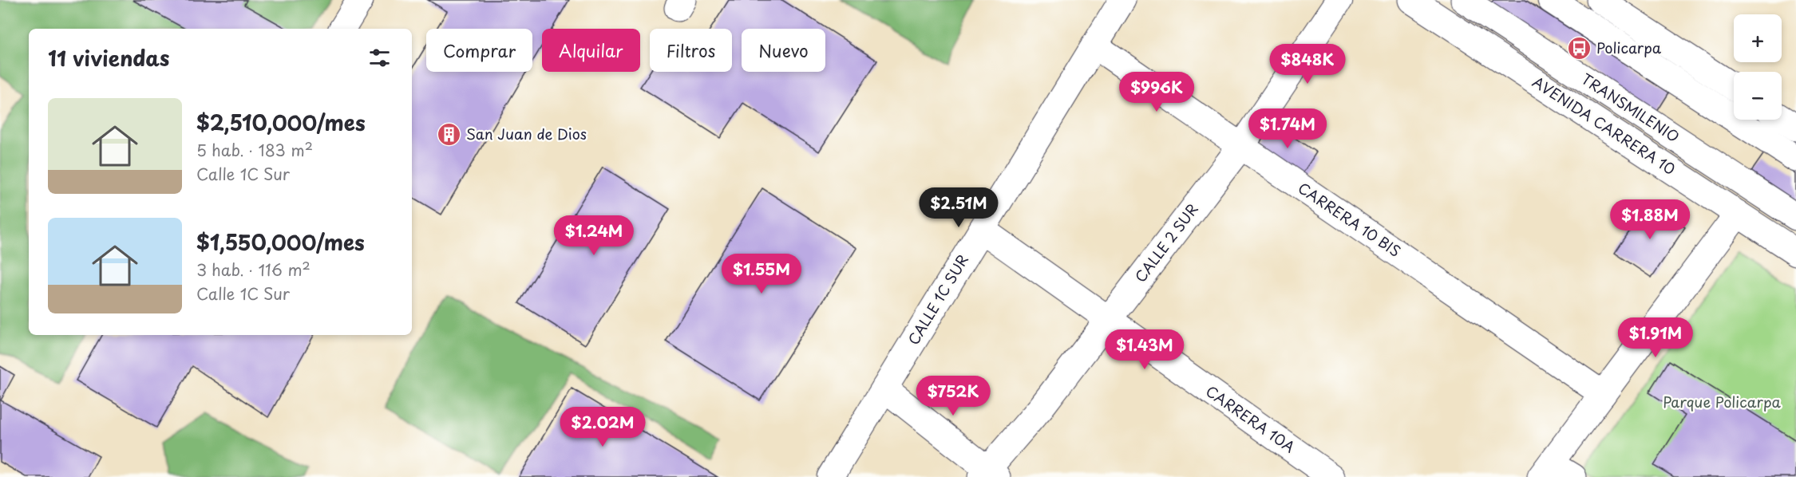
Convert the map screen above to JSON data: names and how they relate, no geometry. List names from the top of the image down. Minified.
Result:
{"streets":{"street":["TRANSMILENIO","AVENIDA CARRERA 10","CARRERA 10 BIS","CALLE 2 SUR","CALLE 1C SUR","CARRERA 10A"]},"crossings":[["CARRERA 10 BIS","CALLE 2 SUR"],["CARRERA 10 BIS","CALLE 1C SUR"],["CALLE 2 SUR","CARRERA 10A"],["CALLE 1C SUR","CARRERA 10A"]],"parks":["Parque Policarpa"],"places":{"bus stop":["Policarpa"],"building":["San Juan de Dios"]},"page":{"map_buttons":["+","−"],"chip":["Comprar","Alquilar","Filtros","Nuevo"],"heading":"11 viviendas","price":["$848K","$996K","$1.74M","$2.51M","$1.88M","$1.24M","$1.55M","$1.91M","$1.43M","$752K","$2.02M"],"list":[{"name":"$2,510,000/mes","note":"5 hab. · 183 m² · Calle 1C Sur"},{"name":"$1,550,000/mes","note":"3 hab. · 116 m² · Calle 1C Sur"}]}}
